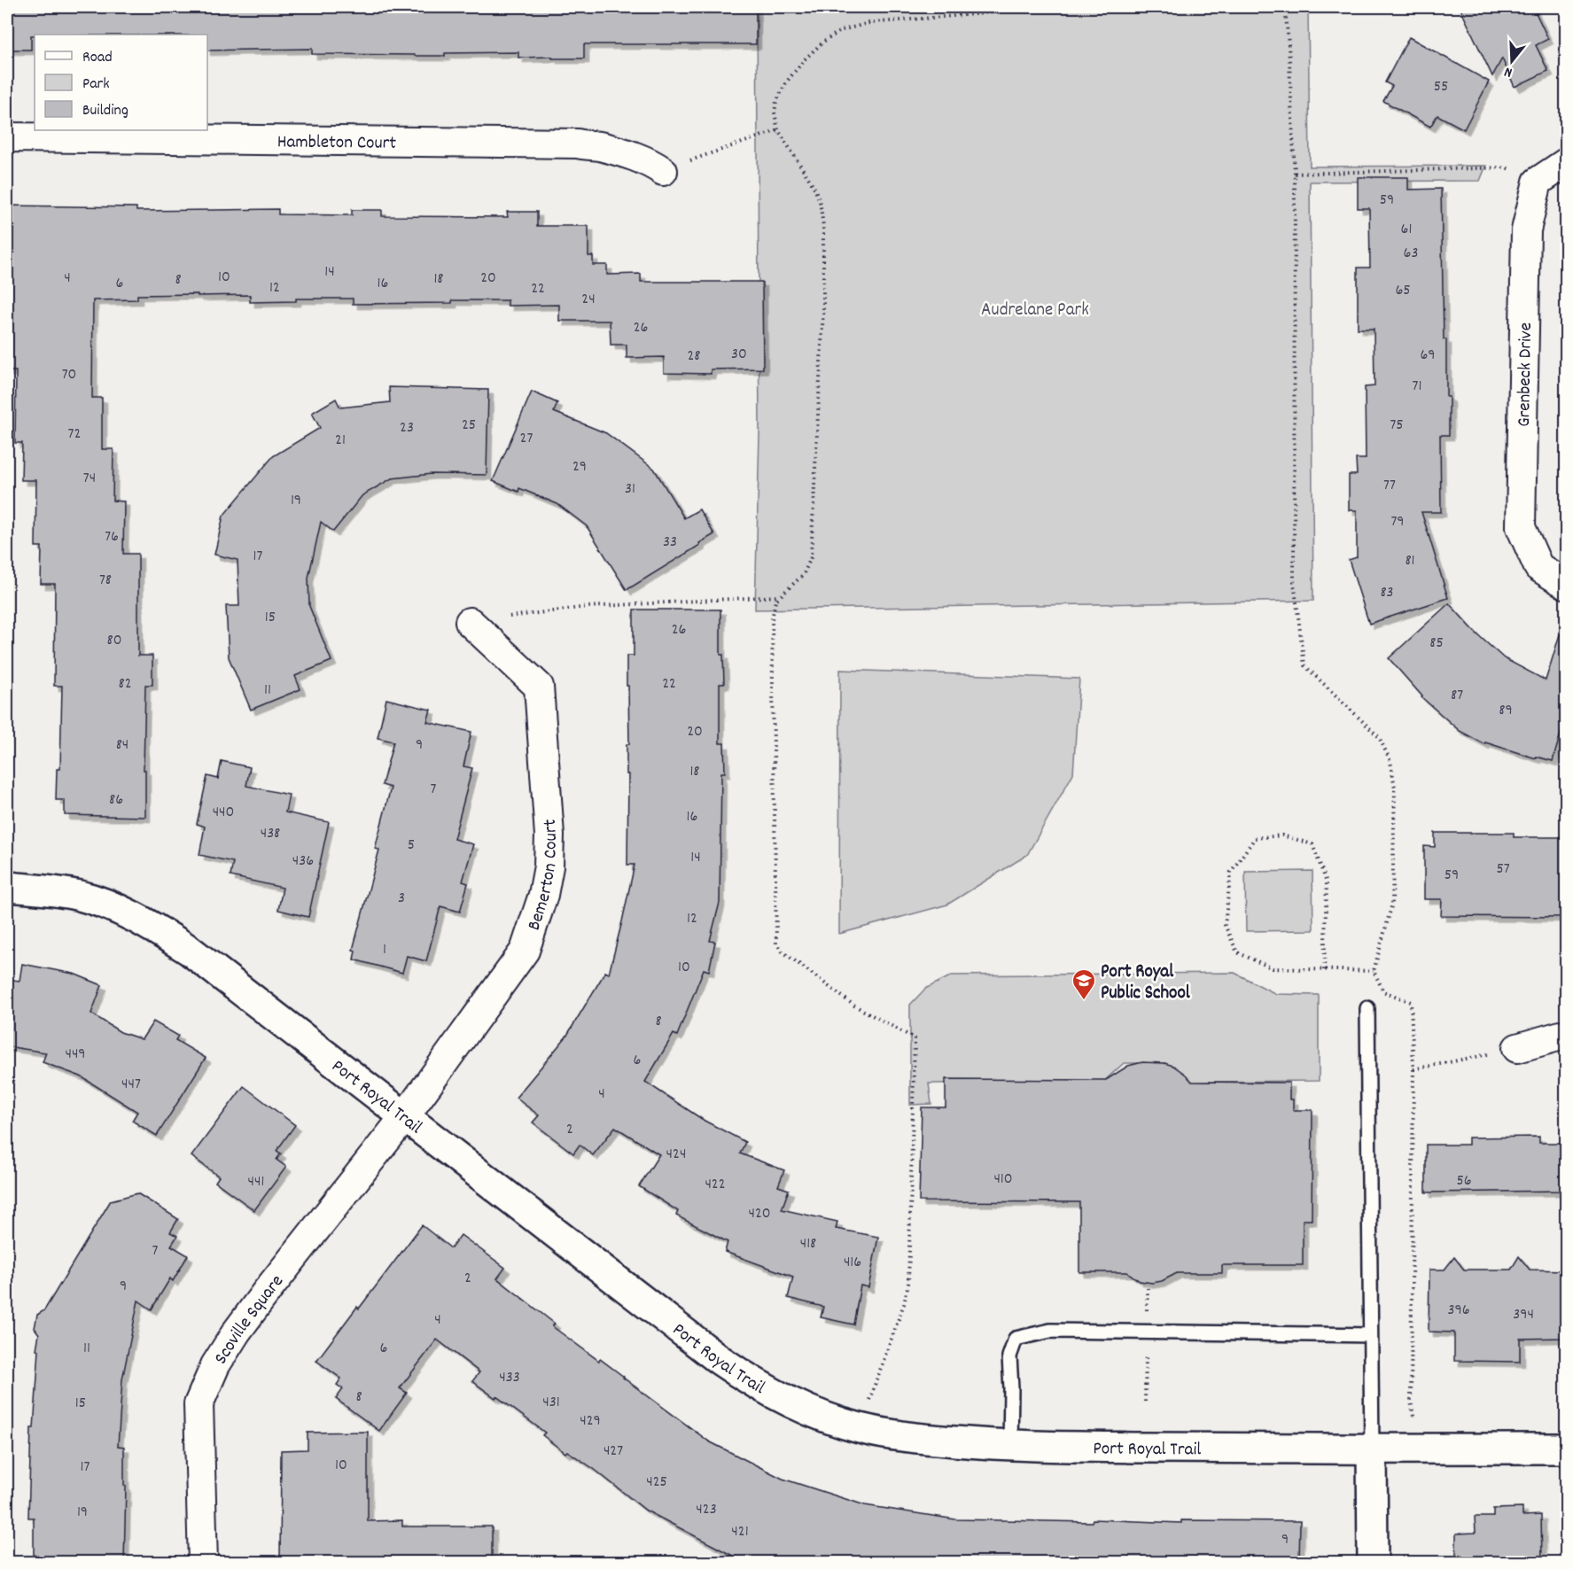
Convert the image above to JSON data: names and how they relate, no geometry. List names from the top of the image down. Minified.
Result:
{"streets":{"street":["Hambleton Court","Grenbeck Drive","Bemerton Court","Port Royal Trail","Scoville Square"]},"crossings":[["Bemerton Court","Port Royal Trail"],["Bemerton Court","Scoville Square"],["Port Royal Trail","Scoville Square"]],"parks":["Audrelane Park"],"places":{"school or university":["Port Royal Public School"]},"house_numbers":["55","59","61","63","14","10","4","20","18","8","6","16","12","22","65","24","26","30","69","28","70","71","25","75","23","72","27","21","29","74","77","31","19","79","76","33","17","81","78","83","15","26","80","85","82","22","11","87","89","20","84","9","18","7","86","440","16","438","5","14","436","57","59","3","12","1","10","8","449","6","447","4","2","424","410","56","441","422","420","418","7","416","2","9","396","394","4","11","6","433","8","431","15","429","427","10","17","425","423","19","421","9"],"legend":["Road","Park","Building"],"north":"bottom"}
